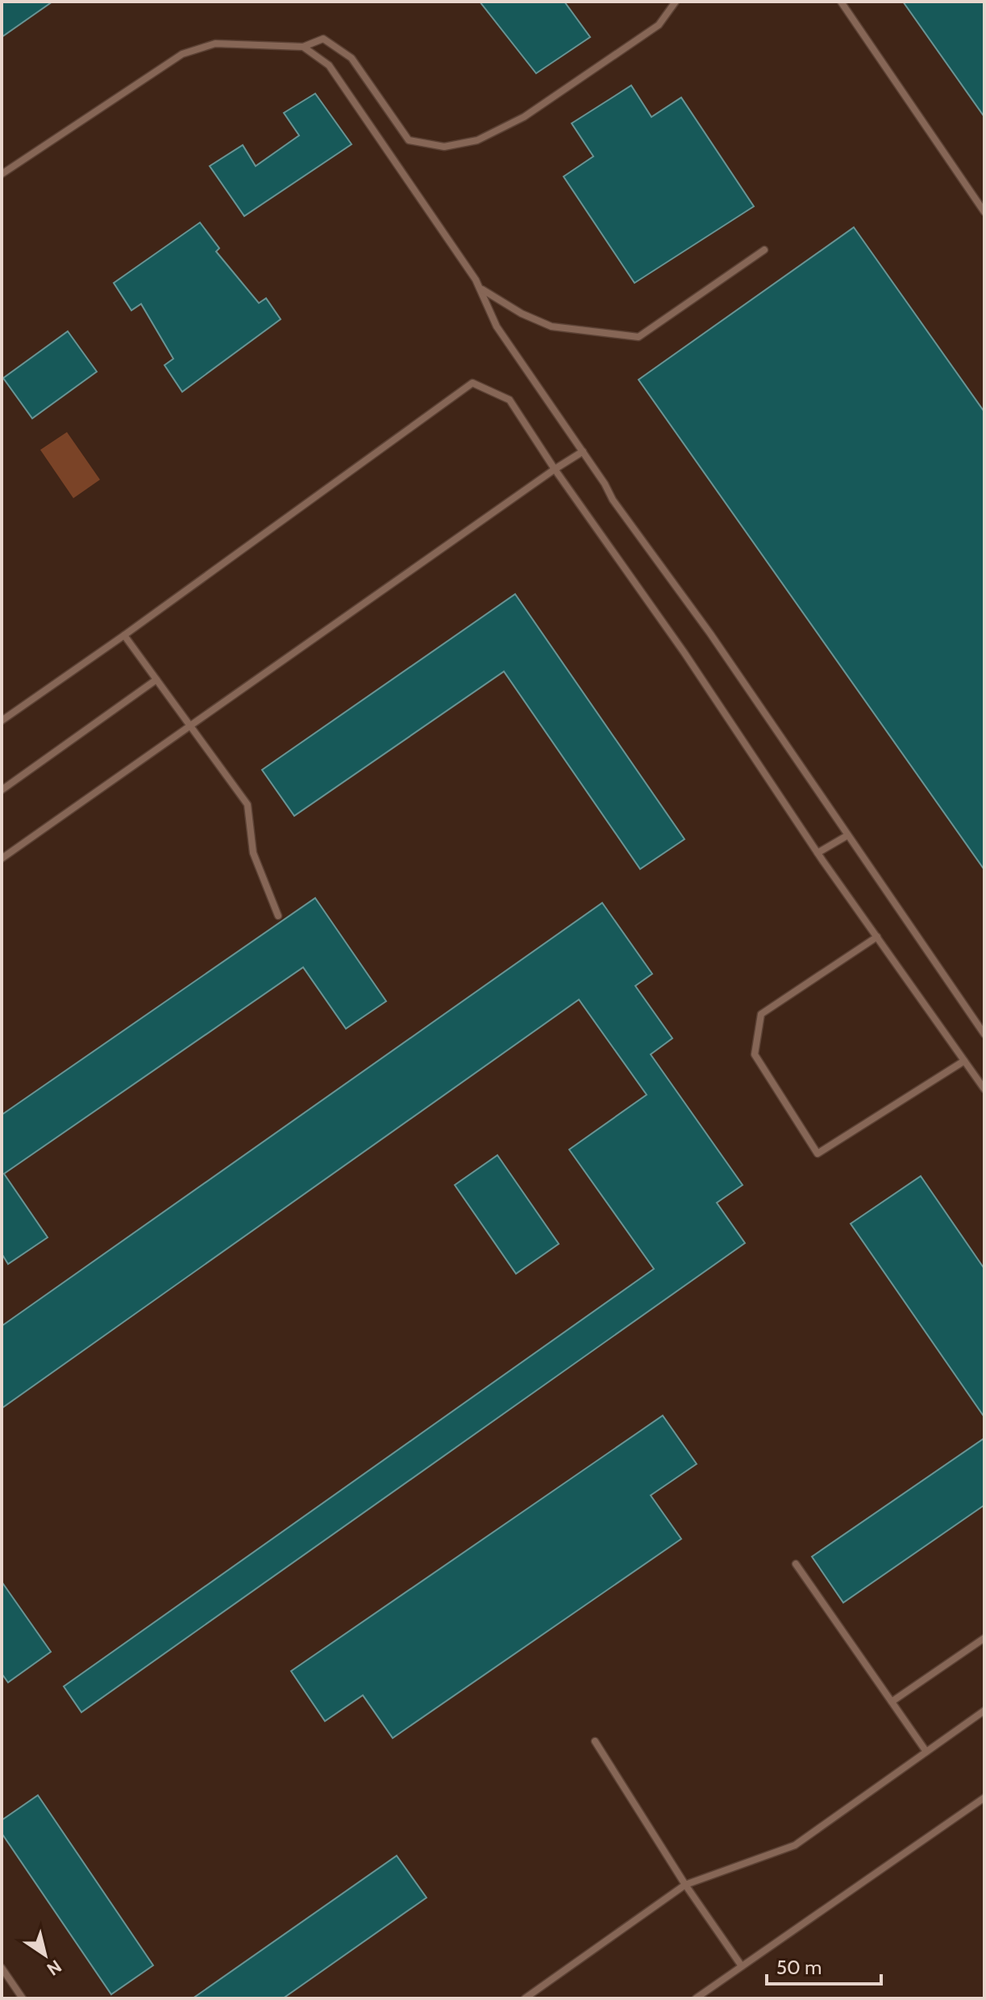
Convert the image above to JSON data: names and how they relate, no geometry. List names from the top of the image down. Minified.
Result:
{"scale_bar":"50 m","north":"bottom right"}
